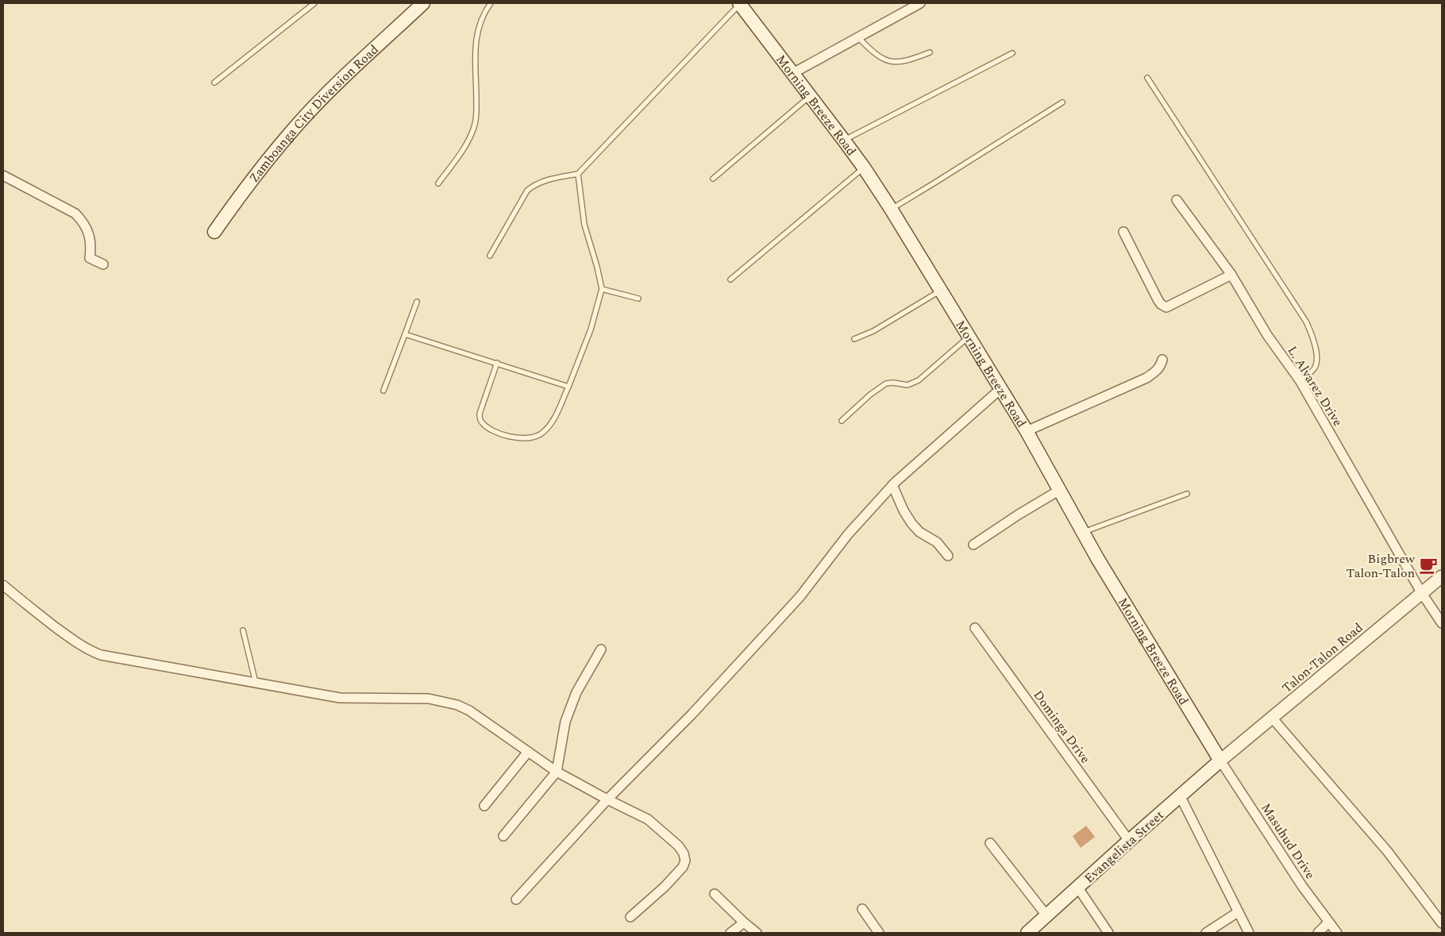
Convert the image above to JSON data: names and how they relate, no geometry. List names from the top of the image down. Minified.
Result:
{"streets":{"main road":["Morning Breeze Road","Zamboanga City Diversion Road","Evangelista Street"],"street":["L. Alvarez Drive","Talon-Talon Road","Dominga Drive","Masuhud Drive"]},"crossings":[["Morning Breeze Road","Talon-Talon Road"],["Morning Breeze Road","Masuhud Drive"],["Morning Breeze Road","Evangelista Street"],["L. Alvarez Drive","Talon-Talon Road"],["Talon-Talon Road","Masuhud Drive"],["Talon-Talon Road","Evangelista Street"],["Dominga Drive","Evangelista Street"],["Masuhud Drive","Evangelista Street"]],"places":{"cafe":["Bigbrew Talon-Talon"]}}
